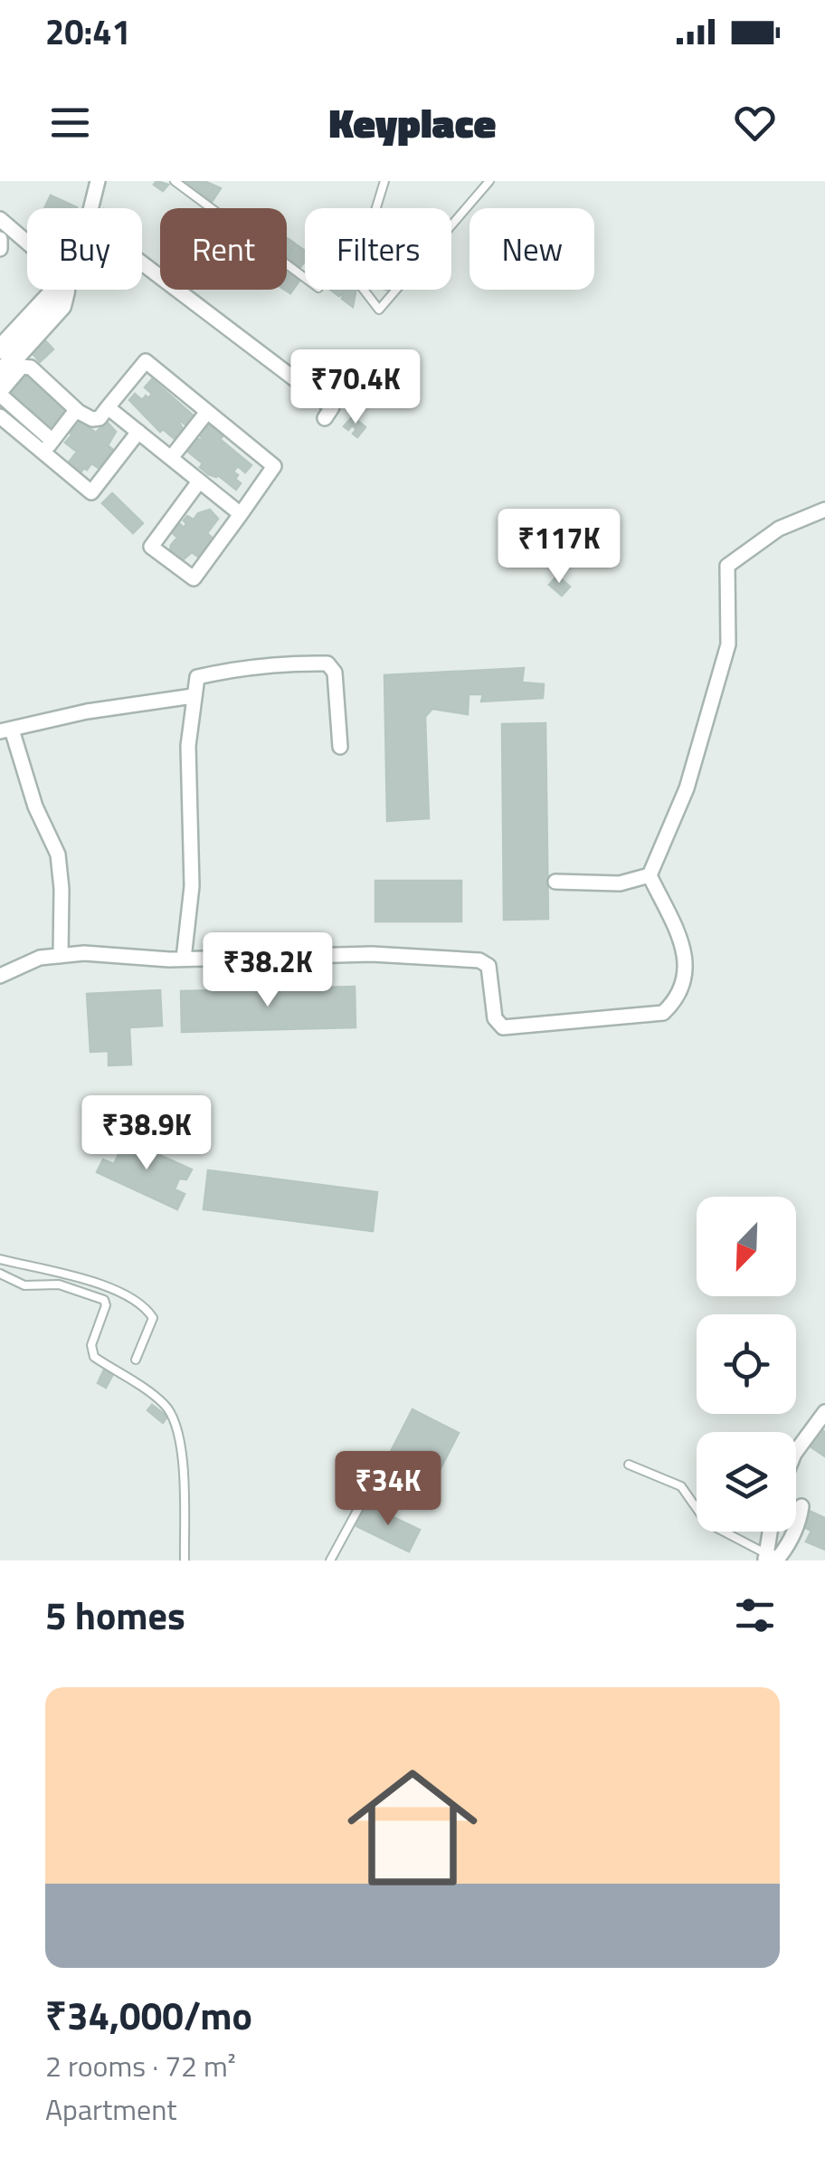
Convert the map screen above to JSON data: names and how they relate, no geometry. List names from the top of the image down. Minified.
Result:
{"north":"bottom left","page":{"status":"20:41","header":"Keyplace","chip":["Buy","Rent","Filters","New"],"price":["₹70.4K","₹117K","₹38.2K","₹38.9K","₹34K"],"heading":"5 homes","list":[{"name":"₹34,000/mo","note":"2 rooms · 72 m² · Apartment"}]}}
